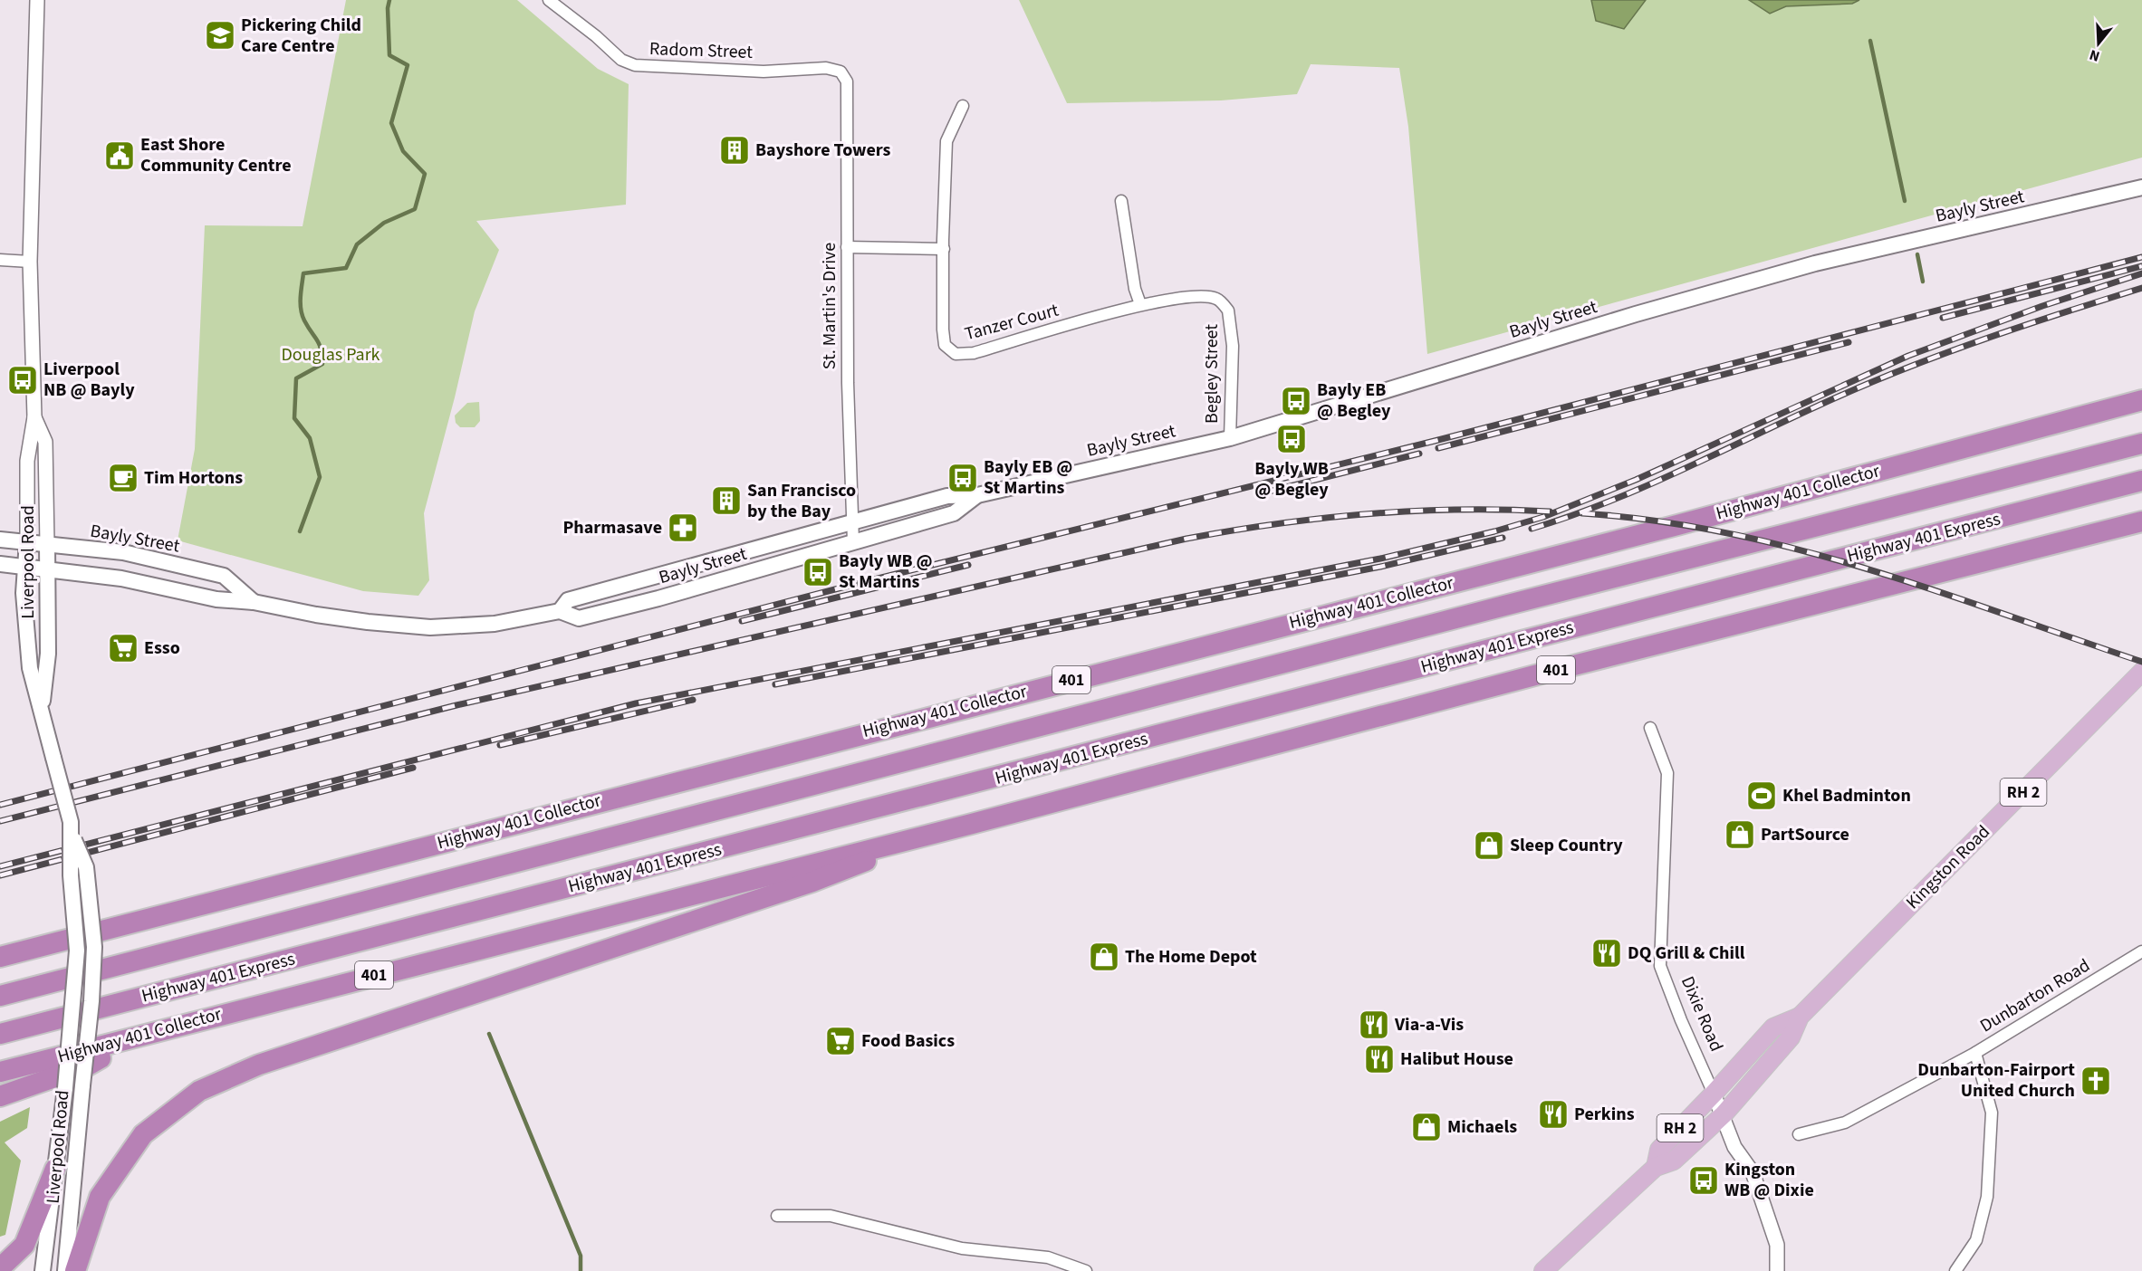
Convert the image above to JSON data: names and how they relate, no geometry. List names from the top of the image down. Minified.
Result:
{"streets":{"highway":["Highway 401 Collector","Highway 401 Express","401"],"main road":["Bayly Street","Liverpool Road","RH 2","Kingston Road"],"street":["Radom Street","St. Martin's Drive","Tanzer Court","Begley Street","Dunbarton Road","Dixie Road"]},"crossings":[["Radom Street","St. Martin's Drive"],["Bayly Street","St. Martin's Drive"],["Bayly Street","Begley Street"],["Bayly Street","Liverpool Road"],["Tanzer Court","Begley Street"],["Kingston Road","Dixie Road"]],"parks":["Douglas Park"],"places":{"school or university":["Pickering Child Care Centre"],"building":["Bayshore Towers","San Francisco by the Bay"],"public building":["East Shore Community Centre"],"bus stop":["Liverpool NB @ Bayly","Bayly EB @ Begley","Bayly WB @ Begley","Bayly EB @ St Martins","Bayly WB @ St Martins","Kingston WB @ Dixie"],"cafe":["Tim Hortons"],"pharmacy":["Pharmasave"],"supermarket":["Esso","Food Basics"],"sports":["Khel Badminton"],"shop":["PartSource","Sleep Country","The Home Depot","Michaels"],"restaurant":["DQ Grill & Chill","Via-a-Vis","Halibut House","Perkins"],"church":["Dunbarton-Fairport United Church"]},"north":"bottom"}
